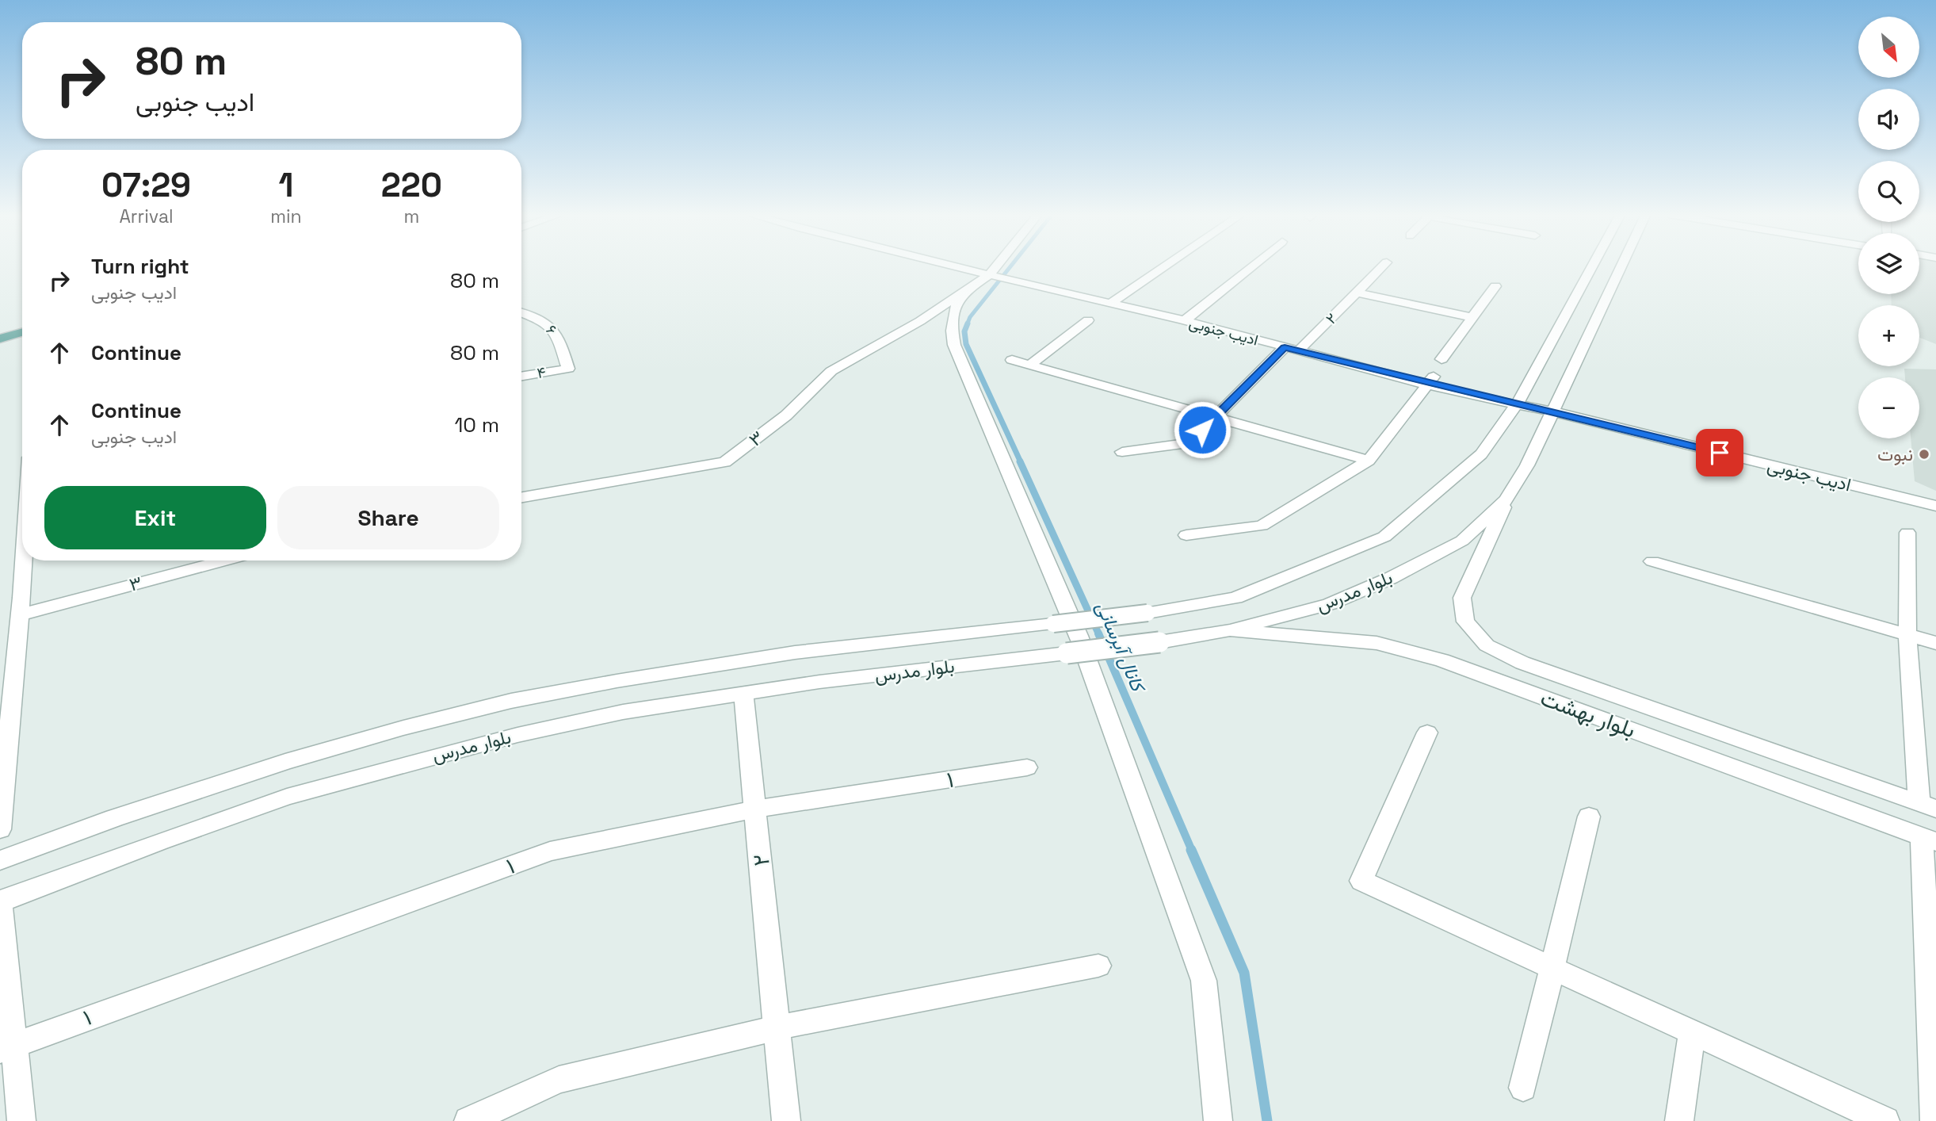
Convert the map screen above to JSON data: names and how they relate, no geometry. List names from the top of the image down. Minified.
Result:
{"streets":{"street":["۲","۶","ادیب جنوبی","۴","۳","بلوار مدرس","بلوار بهشت","۱"]},"crossings":[["۲","ادیب جنوبی"],["۲","بلوار مدرس"],["۲","۱"],["۶","۴"],["ادیب جنوبی","۳"],["ادیب جنوبی","بلوار مدرس"],["بلوار مدرس","بلوار بهشت"]],"water":["کانال آبرسانی"],"places":["نبوت"],"north":"bottom right","page":{"map_buttons":["+","−"],"turn":["80 m","ادیب جنوبی"],"eta":["07:29","Arrival","1","min","220","m"],"list":[{"name":"Turn right","note":"ادیب جنوبی","value":"80 m"},{"name":"Continue","value":"80 m"},{"name":"Continue","note":"ادیب جنوبی","value":"10 m"}],"buttons":["Exit","Share"]}}
